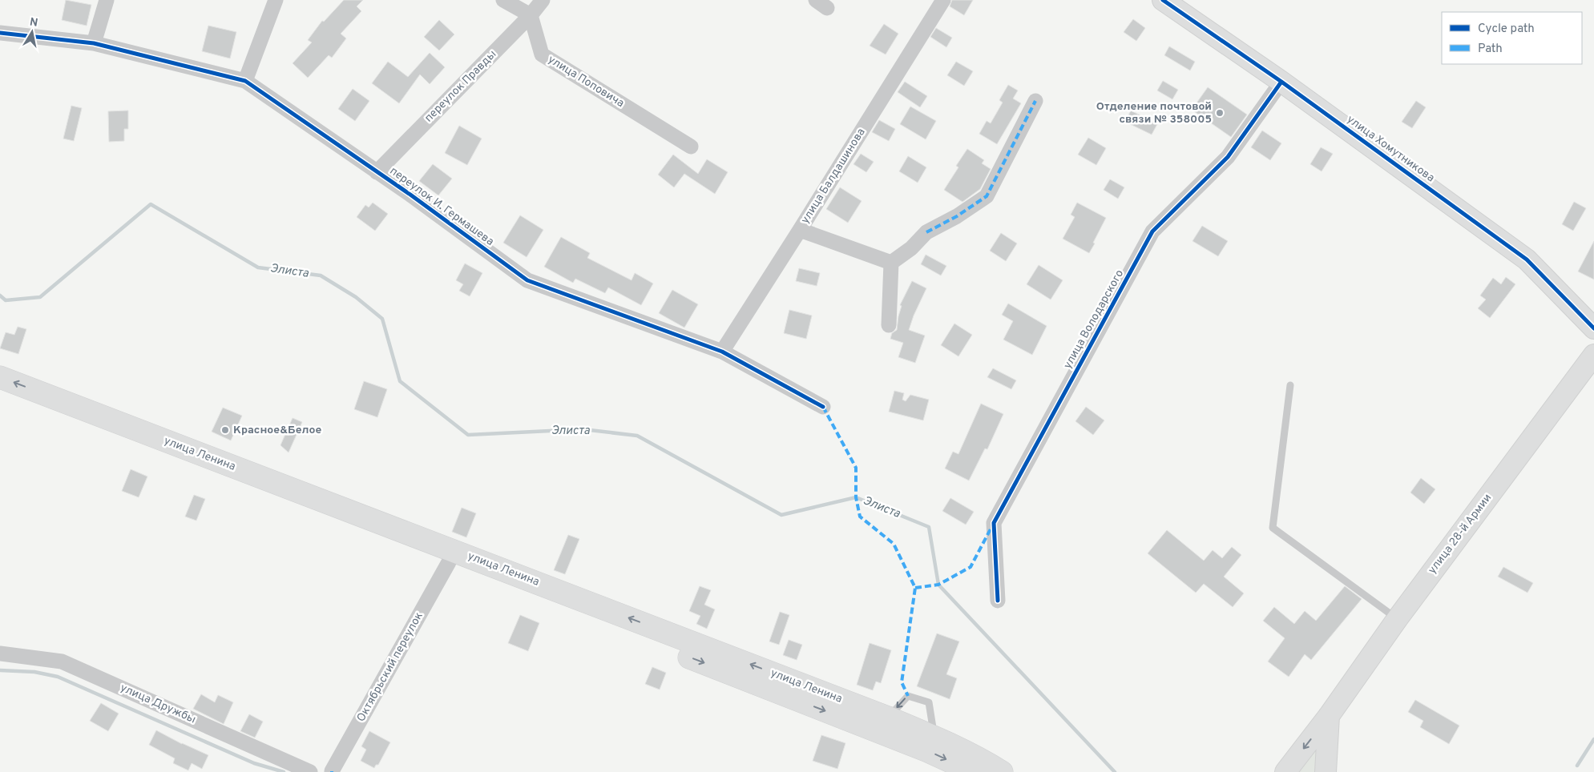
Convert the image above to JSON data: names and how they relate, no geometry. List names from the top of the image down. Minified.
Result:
{"streets":{"main road":["улица Ленина"],"street":["улица Поповича","переулок Правды","улица Хомутникова","улица Балдашинова","переулок И. Гермашева","улица Володарского","улица 28-й Армии","Октябрьский переулок","улица Дружбы"]},"crossings":[["улица Поповича","переулок Правды"],["переулок Правды","переулок И. Гермашева"],["улица Хомутникова","улица Володарского"],["улица Балдашинова","переулок И. Гермашева"],["улица Ленина","Октябрьский переулок"]],"water":["Элиста"],"places":["Отделение почтовой связи № 358005","Красное&Белое"],"legend":["Cycle path","Path"],"north":"top"}
